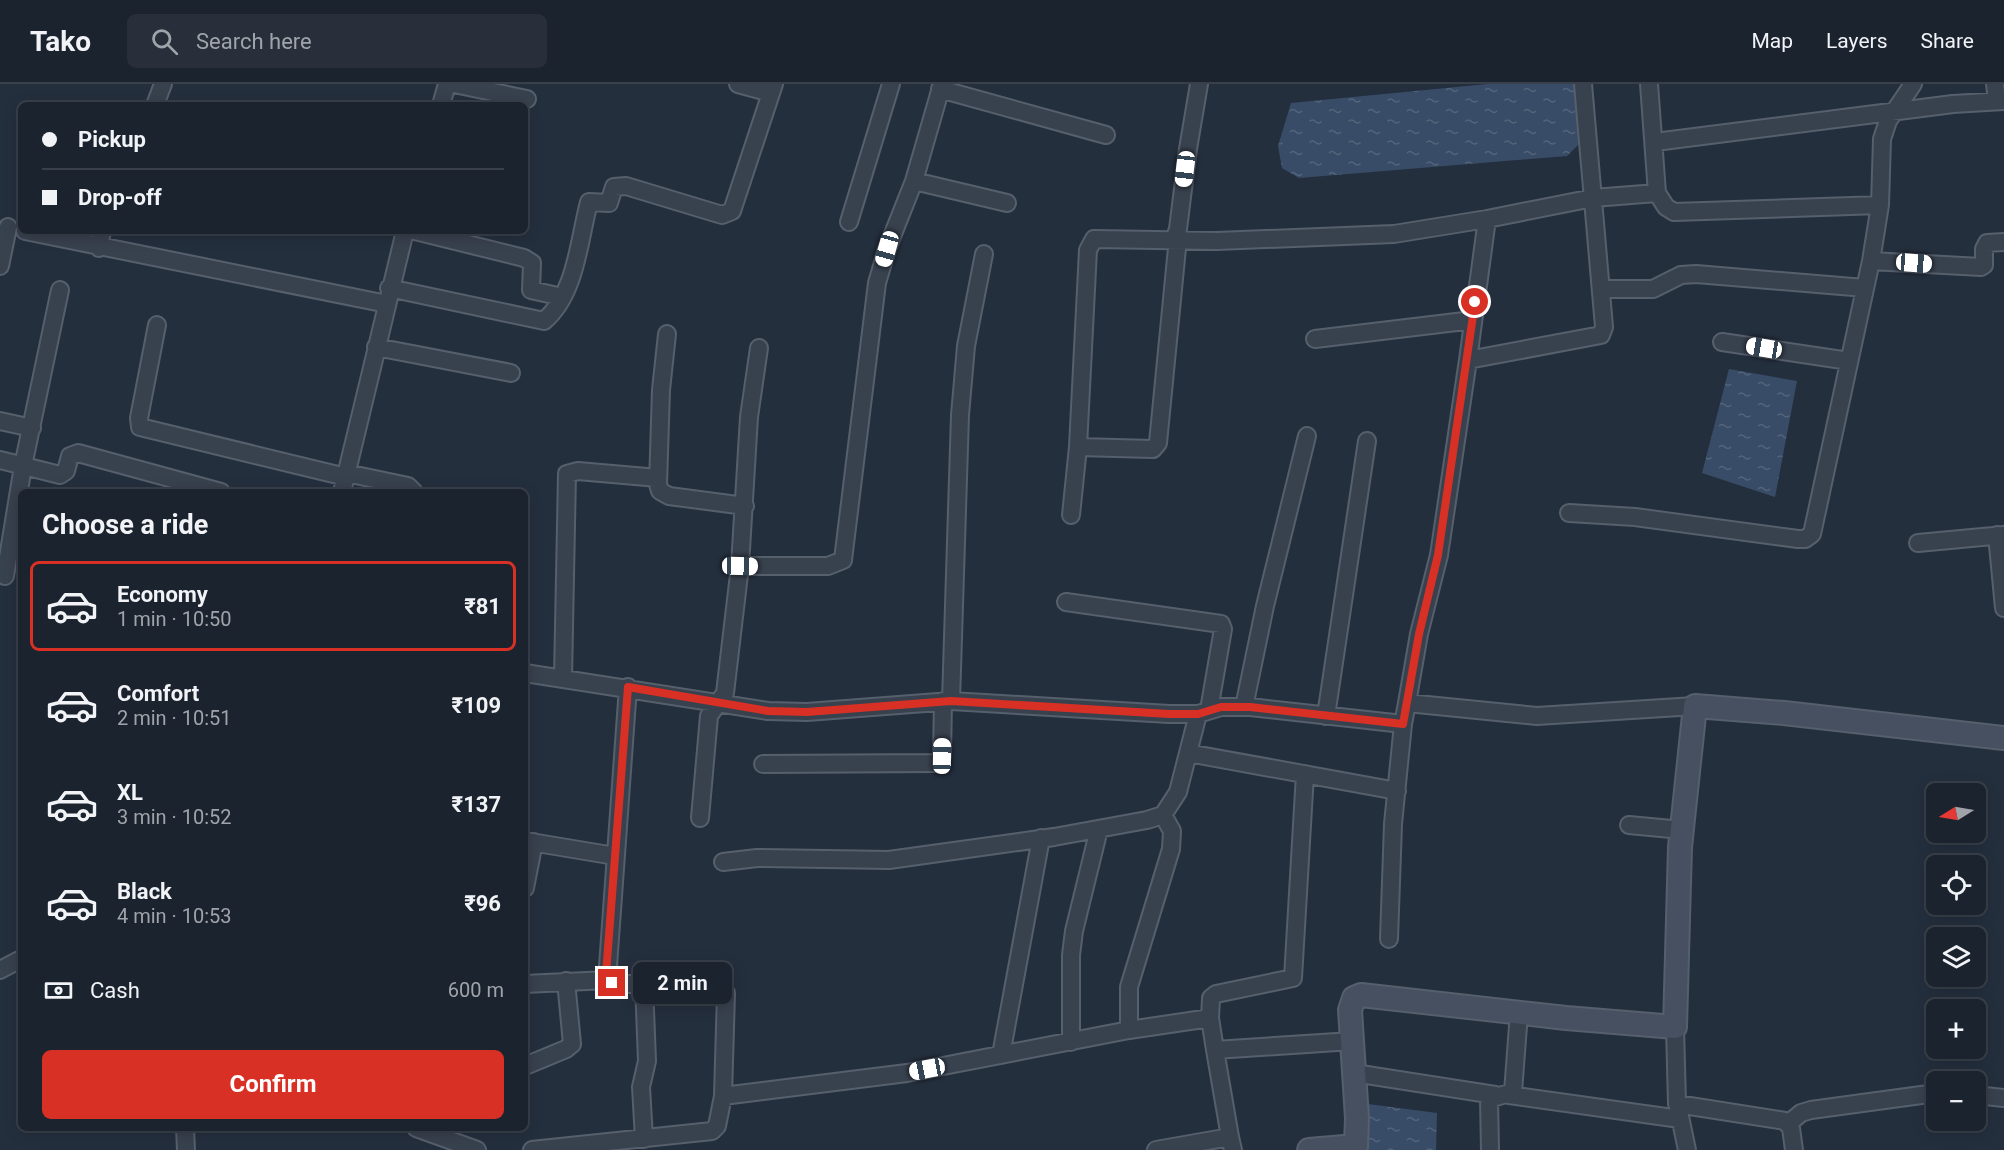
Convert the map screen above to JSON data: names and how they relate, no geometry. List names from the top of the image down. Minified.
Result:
{"north":"left","page":{"header":"Tako","search":"Search here","nav":["Map","Layers","Share"],"banner":["Pickup","Drop-off"],"heading":"Choose a ride","list":[{"name":"Economy","note":"1 min · 10:50","value":"₹81"},{"name":"Comfort","note":"2 min · 10:51","value":"₹109"},{"name":"XL","note":"3 min · 10:52","value":"₹137"},{"name":"Black","note":"4 min · 10:53","value":"₹96"}],"map_buttons":["+","−"],"pay":["Cash","600 m"],"bubble":"2 min","buttons":"Confirm"}}
